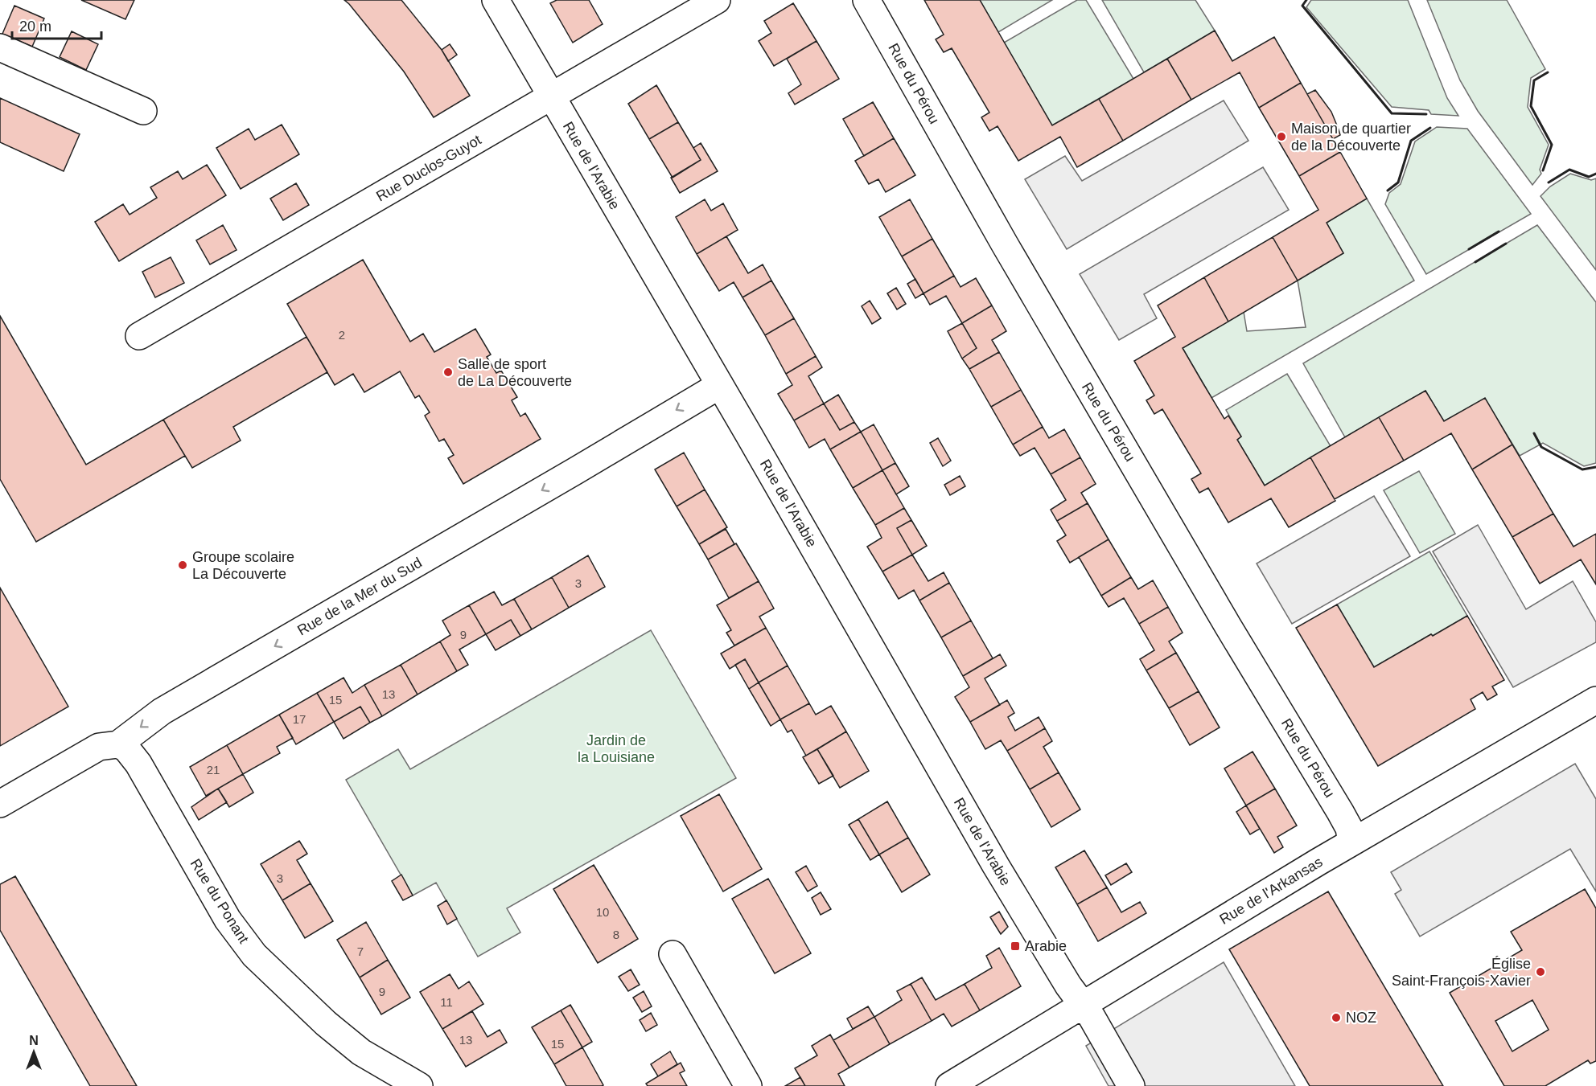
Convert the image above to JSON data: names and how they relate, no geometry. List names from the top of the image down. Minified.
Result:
{"streets":{"street":["Rue du Pérou","Rue de l'Arabie","Rue Duclos-Guyot","Rue de la Mer du Sud","Rue de l'Arkansas","Rue du Ponant"]},"crossings":[["Rue du Pérou","Rue de l'Arkansas"],["Rue de l'Arabie","Rue Duclos-Guyot"],["Rue de l'Arabie","Rue de la Mer du Sud"],["Rue de l'Arabie","Rue de l'Arkansas"],["Rue de la Mer du Sud","Rue du Ponant"]],"one_way":["Rue de la Mer du Sud"],"parks":["Jardin de la Louisiane"],"places":{"other":["Maison de quartier de la Découverte","Salle de sport de La Découverte","Groupe scolaire La Découverte","Église Saint-François-Xavier","NOZ"],"transit":["Arabie"]},"house_numbers":["2","3","9","13","15","17","21","3","10","8","7","9","11","13","15"],"scale_bar":"20 m","north":"top"}
